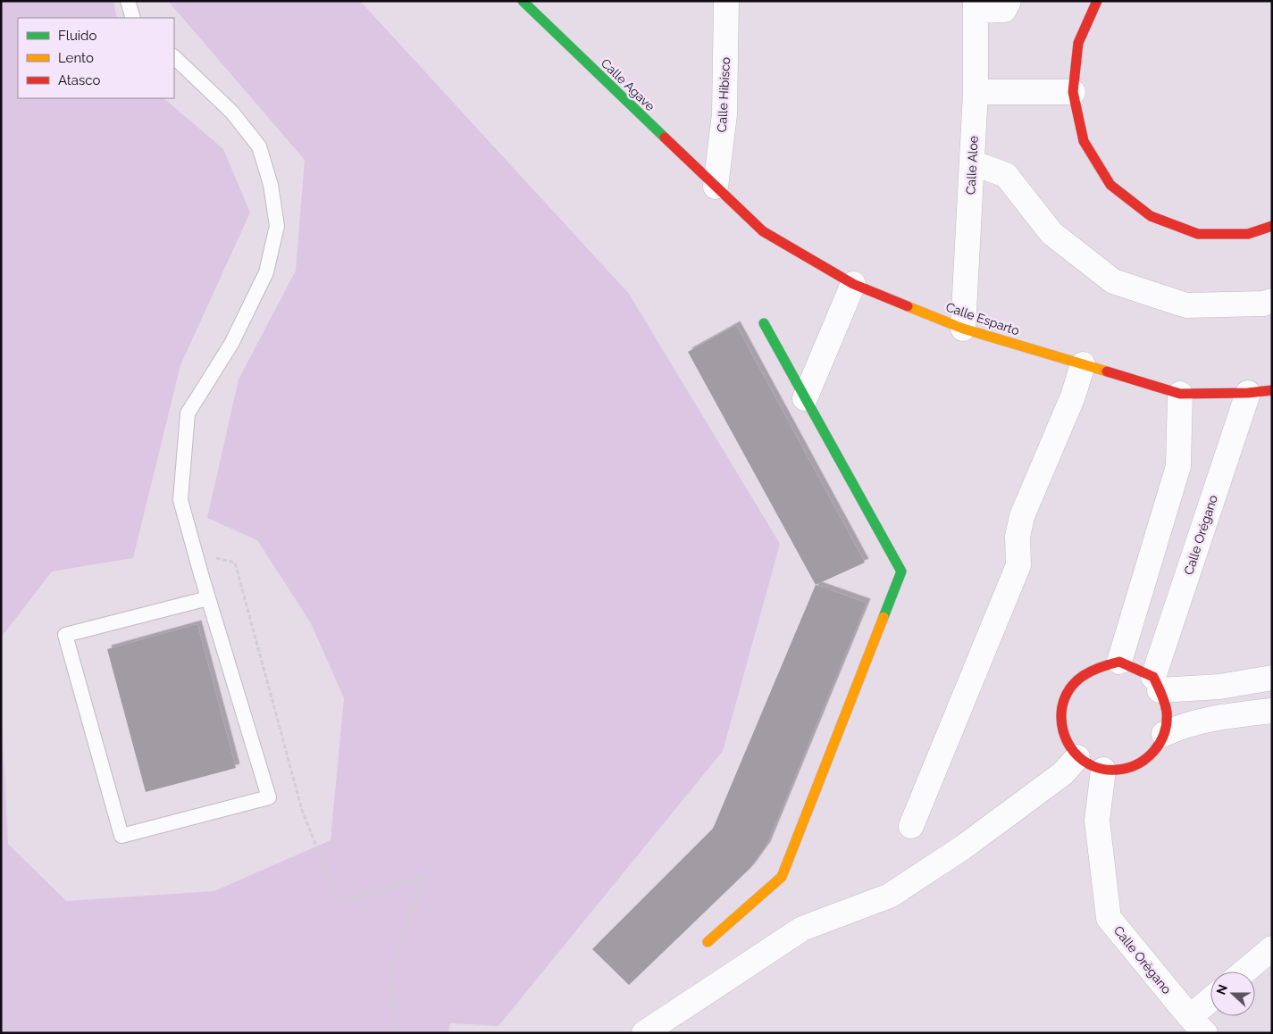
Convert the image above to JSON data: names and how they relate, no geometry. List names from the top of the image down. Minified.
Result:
{"streets":{"street":["Calle Agave","Calle Hibisco","Calle Aloe","Calle Esparto","Calle Orégano"]},"crossings":[["Calle Agave","Calle Hibisco"],["Calle Agave","Calle Esparto"],["Calle Hibisco","Calle Esparto"],["Calle Aloe","Calle Esparto"],["Calle Esparto","Calle Orégano"]],"legend":["Fluido","Lento","Atasco"],"north":"left"}
